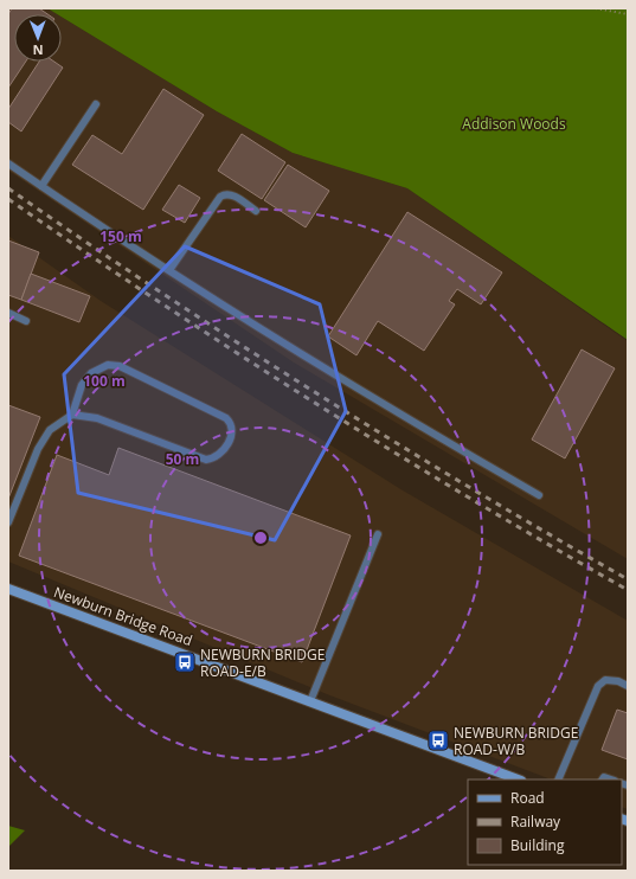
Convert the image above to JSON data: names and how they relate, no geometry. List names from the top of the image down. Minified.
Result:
{"streets":{"street":["Newburn Bridge Road"]},"parks":["Addison Woods"],"places":{"bus stop":["NEWBURN BRIDGE ROAD-E/B","NEWBURN BRIDGE ROAD-W/B"]},"legend":["Road","Railway","Building"],"north":"bottom","rings":["150 m","100 m","50 m"]}
